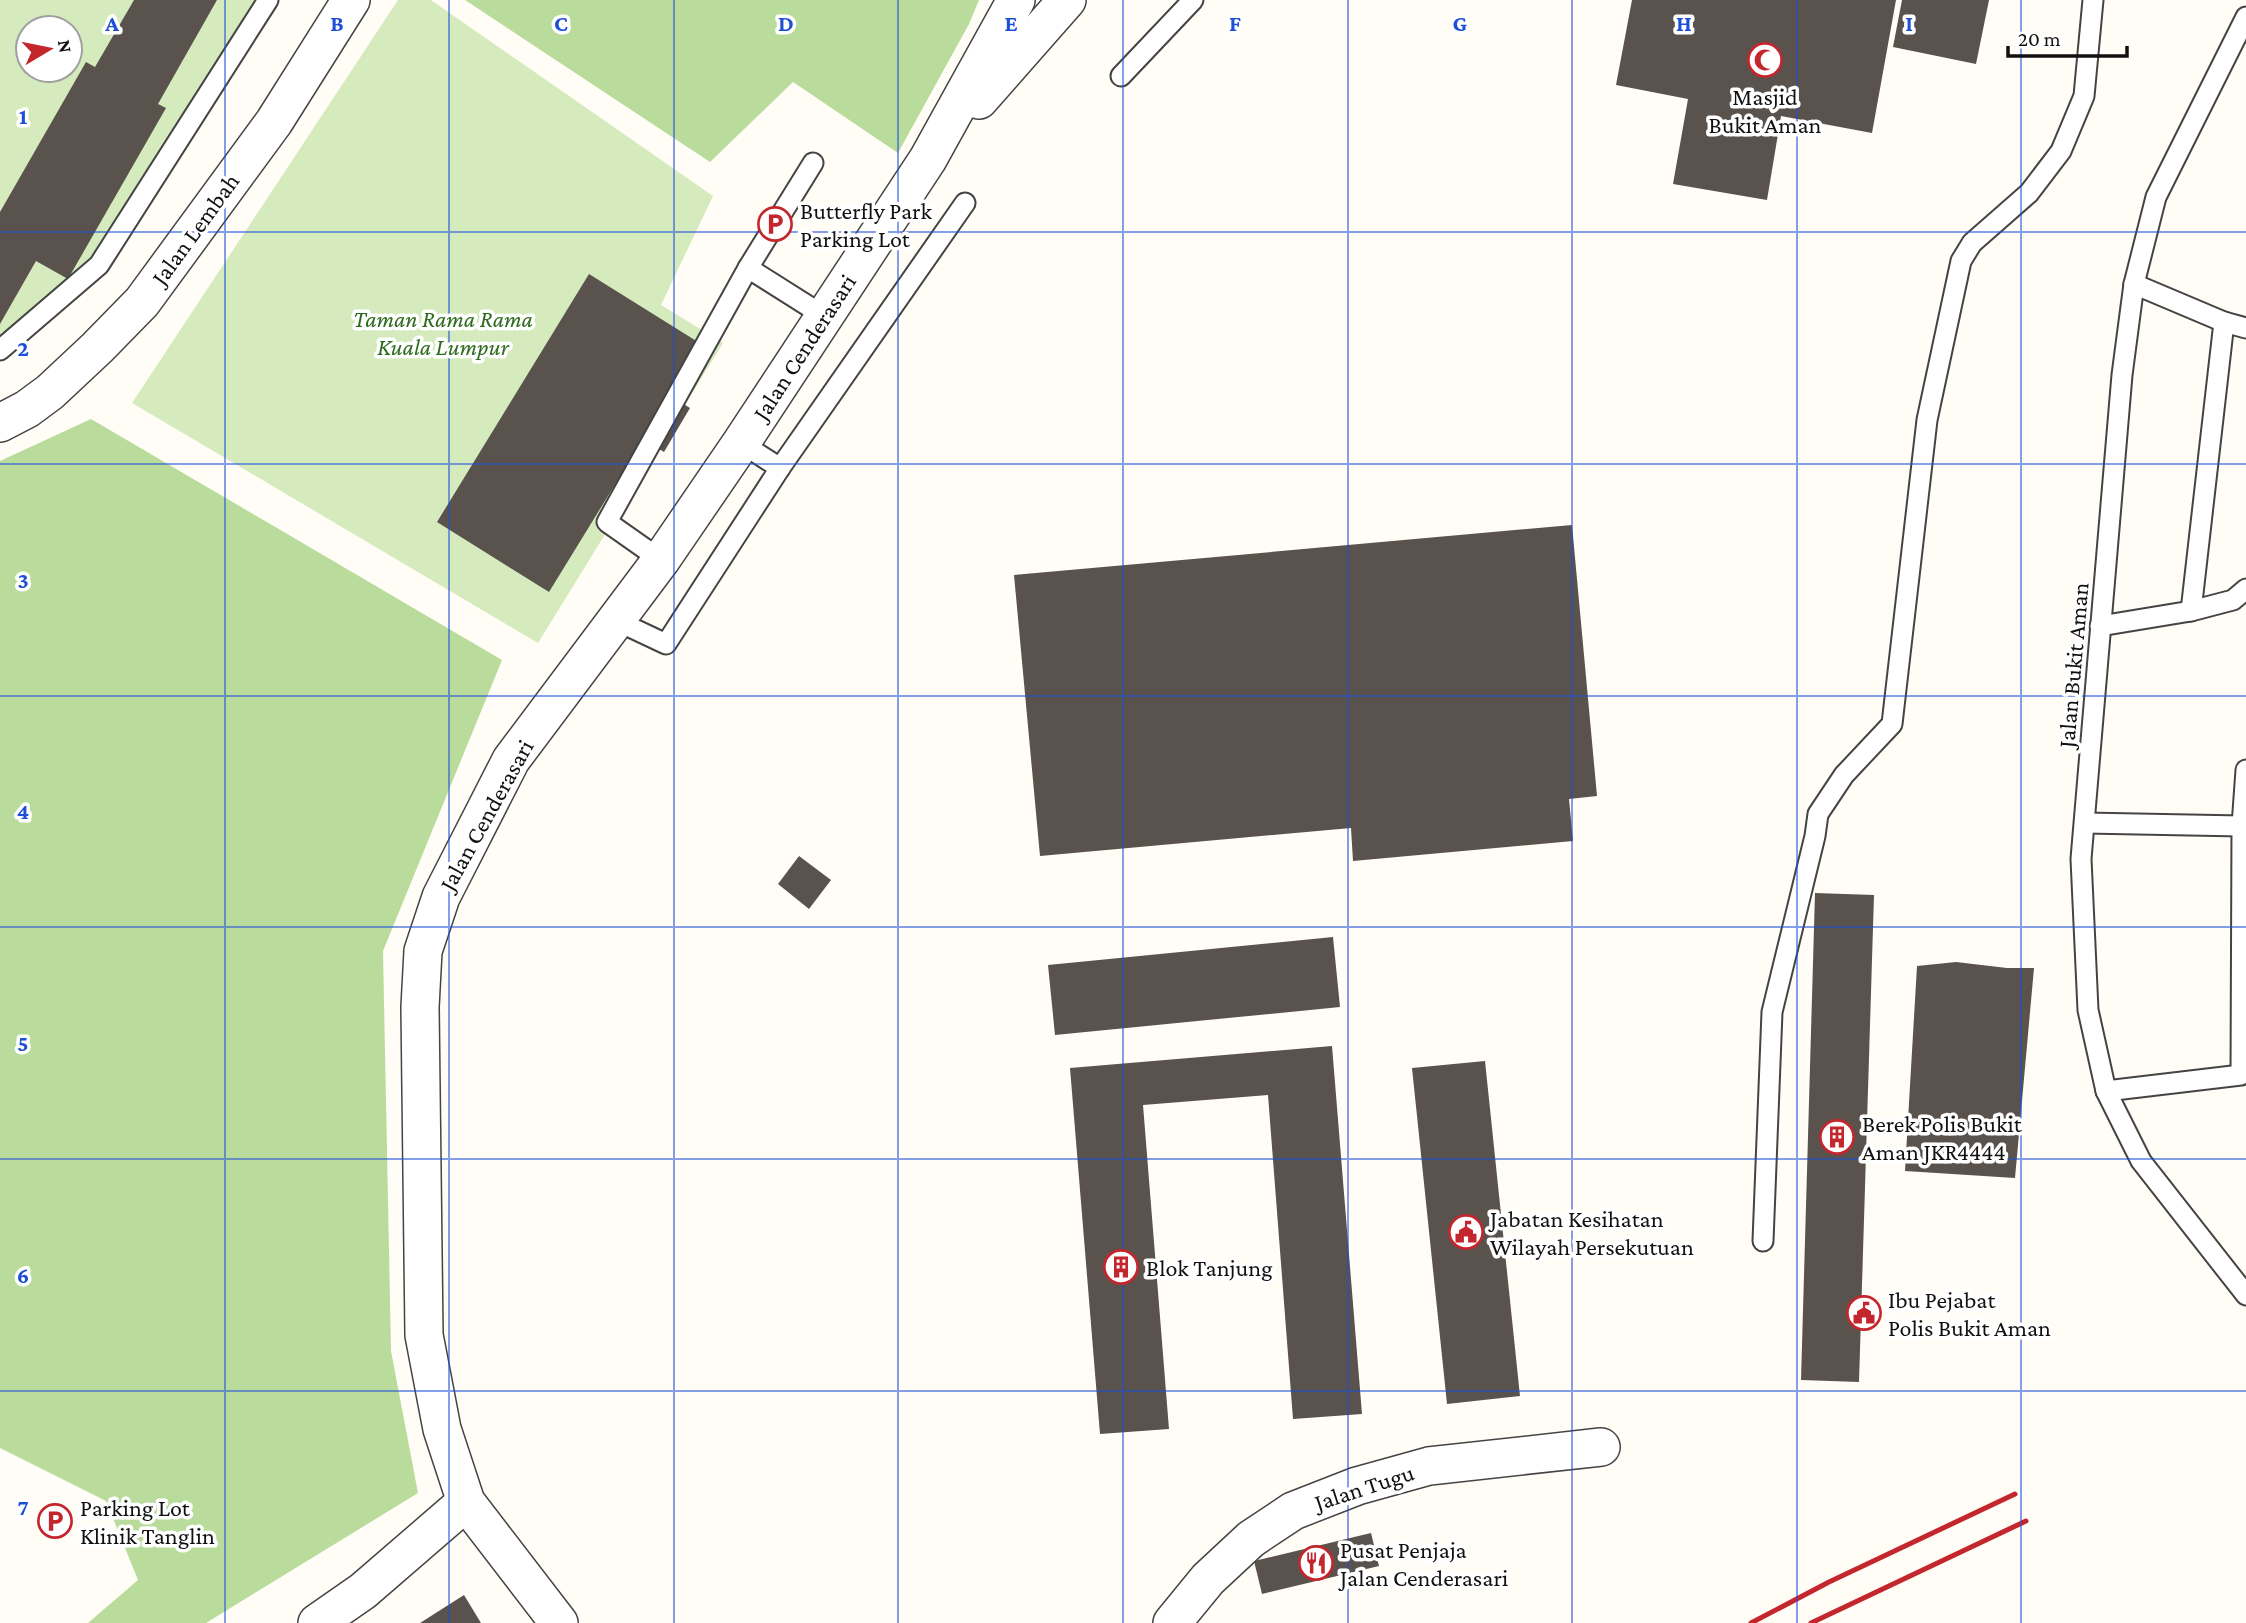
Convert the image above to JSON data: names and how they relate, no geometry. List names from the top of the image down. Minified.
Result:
{"streets":{"street":["Jalan Lembah","Jalan Cenderasari","Jalan Tugu"],"lane":["Jalan Bukit Aman"]},"parks":["Taman Rama Rama Kuala Lumpur"],"places":{"mosque":["Masjid Bukit Aman"],"parking":["Butterfly Park Parking Lot","Parking Lot Klinik Tanglin"],"building":["Berek Polis Bukit Aman JKR4444","Blok Tanjung"],"public building":["Jabatan Kesihatan Wilayah Persekutuan","Ibu Pejabat Polis Bukit Aman"],"restaurant":["Pusat Penjaja Jalan Cenderasari"]},"scale_bar":"20 m","north":"right","grid":{"columns":["A","B","C","D","E","F","G","H","I"],"rows":["1","2","3","4","5","6","7"]}}
